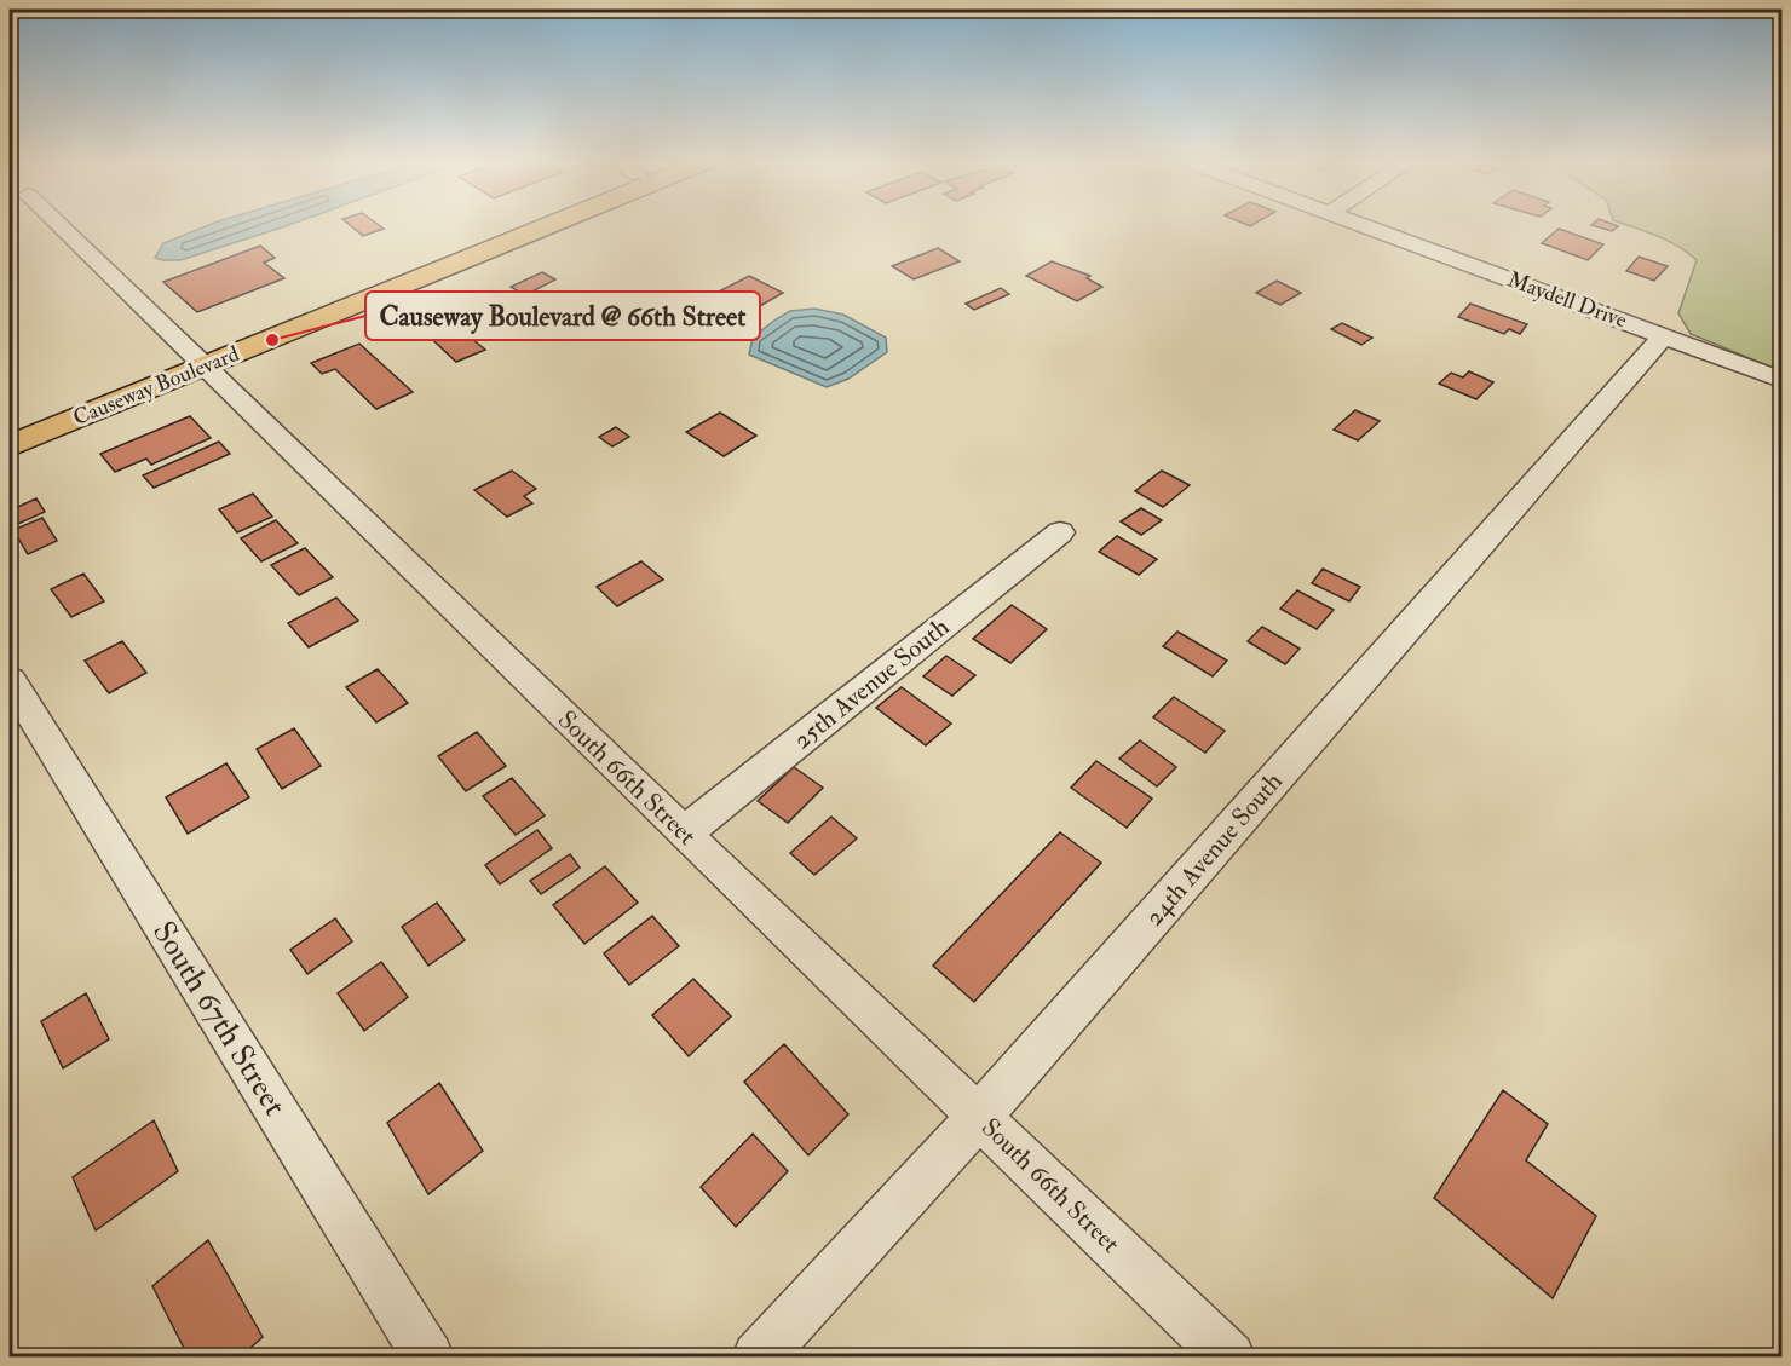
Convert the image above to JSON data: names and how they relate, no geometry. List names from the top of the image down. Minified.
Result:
{"streets":{"main road":["Causeway Boulevard"],"street":["Maydell Drive","25th Avenue South","South 66th Street","24th Avenue South","South 67th Street"]},"crossings":[["Maydell Drive","24th Avenue South"],["Causeway Boulevard","South 66th Street"],["25th Avenue South","South 66th Street"],["South 66th Street","24th Avenue South"]],"places":["Causeway Boulevard @ 66th Street"]}
